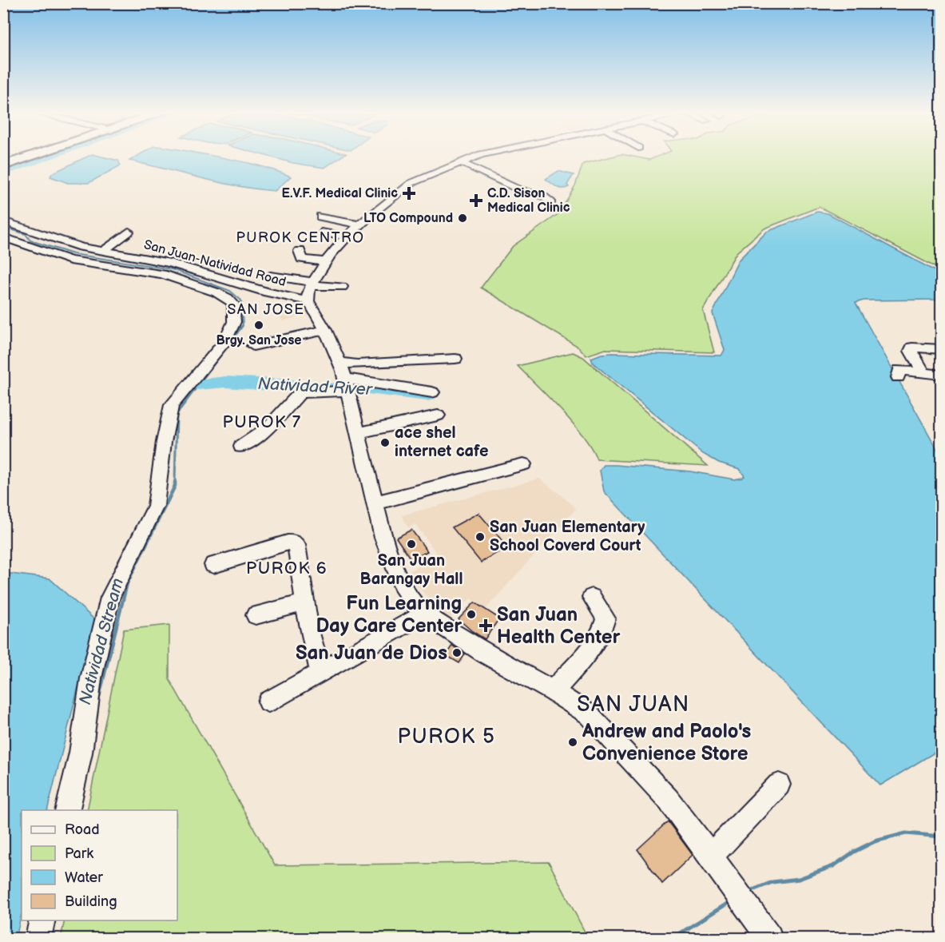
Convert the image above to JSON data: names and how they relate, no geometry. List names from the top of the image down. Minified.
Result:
{"streets":{"street":["San Juan-Natividad Road"]},"districts":["PUROK CENTRO","SAN JOSE","PUROK 7","PUROK 6","SAN JUAN","PUROK 5"],"water":["Natividad River","Natividad Stream"],"places":{"health":["E.V.F. Medical Clinic","C.D. Sison Medical Clinic","San Juan Health Center"],"other":["LTO Compound","Brgy. San Jose","ace shel internet cafe","San Juan Elementary School Coverd Court","San Juan Barangay Hall","Fun Learning Day Care Center","San Juan de Dios","Andrew and Paolo's Convenience Store"]},"legend":["Road","Park","Water","Building"]}
